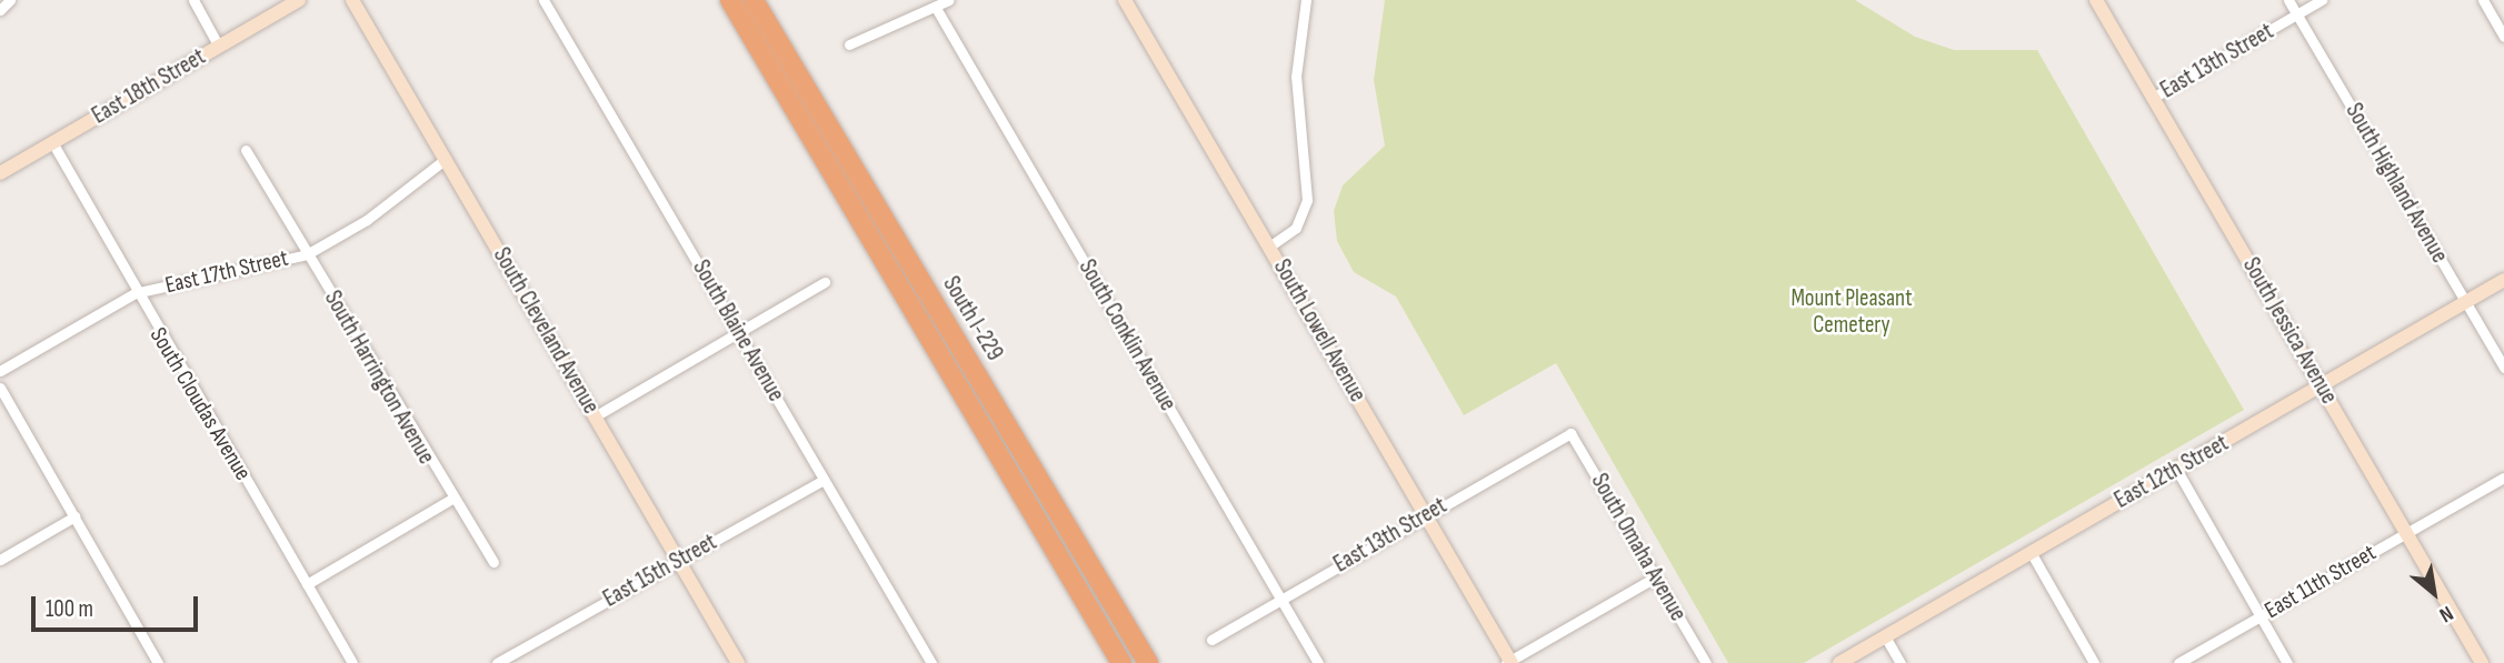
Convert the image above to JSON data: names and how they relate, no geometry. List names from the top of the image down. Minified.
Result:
{"streets":{"highway":["South I-229"],"street":["East 13th Street","East 18th Street","South Highland Avenue","East 17th Street","South Cleveland Avenue","South Blaine Avenue","South Lowell Avenue","South Jessica Avenue","South Conklin Avenue","South Harrington Avenue","South Cloudas Avenue","East 12th Street","South Omaha Avenue","East 15th Street","East 11th Street"]},"crossings":[["East 13th Street","South Highland Avenue"],["East 13th Street","South Lowell Avenue"],["East 13th Street","South Jessica Avenue"],["East 13th Street","South Conklin Avenue"],["East 13th Street","South Omaha Avenue"],["East 18th Street","South Cloudas Avenue"],["South Highland Avenue","East 12th Street"],["East 17th Street","South Cleveland Avenue"],["East 17th Street","South Harrington Avenue"],["East 17th Street","South Cloudas Avenue"],["South Cleveland Avenue","East 15th Street"],["South Blaine Avenue","East 15th Street"],["South Jessica Avenue","East 12th Street"],["South Jessica Avenue","East 11th Street"]],"parks":["Mount Pleasant Cemetery"],"scale_bar":"100 m","north":"bottom right"}
